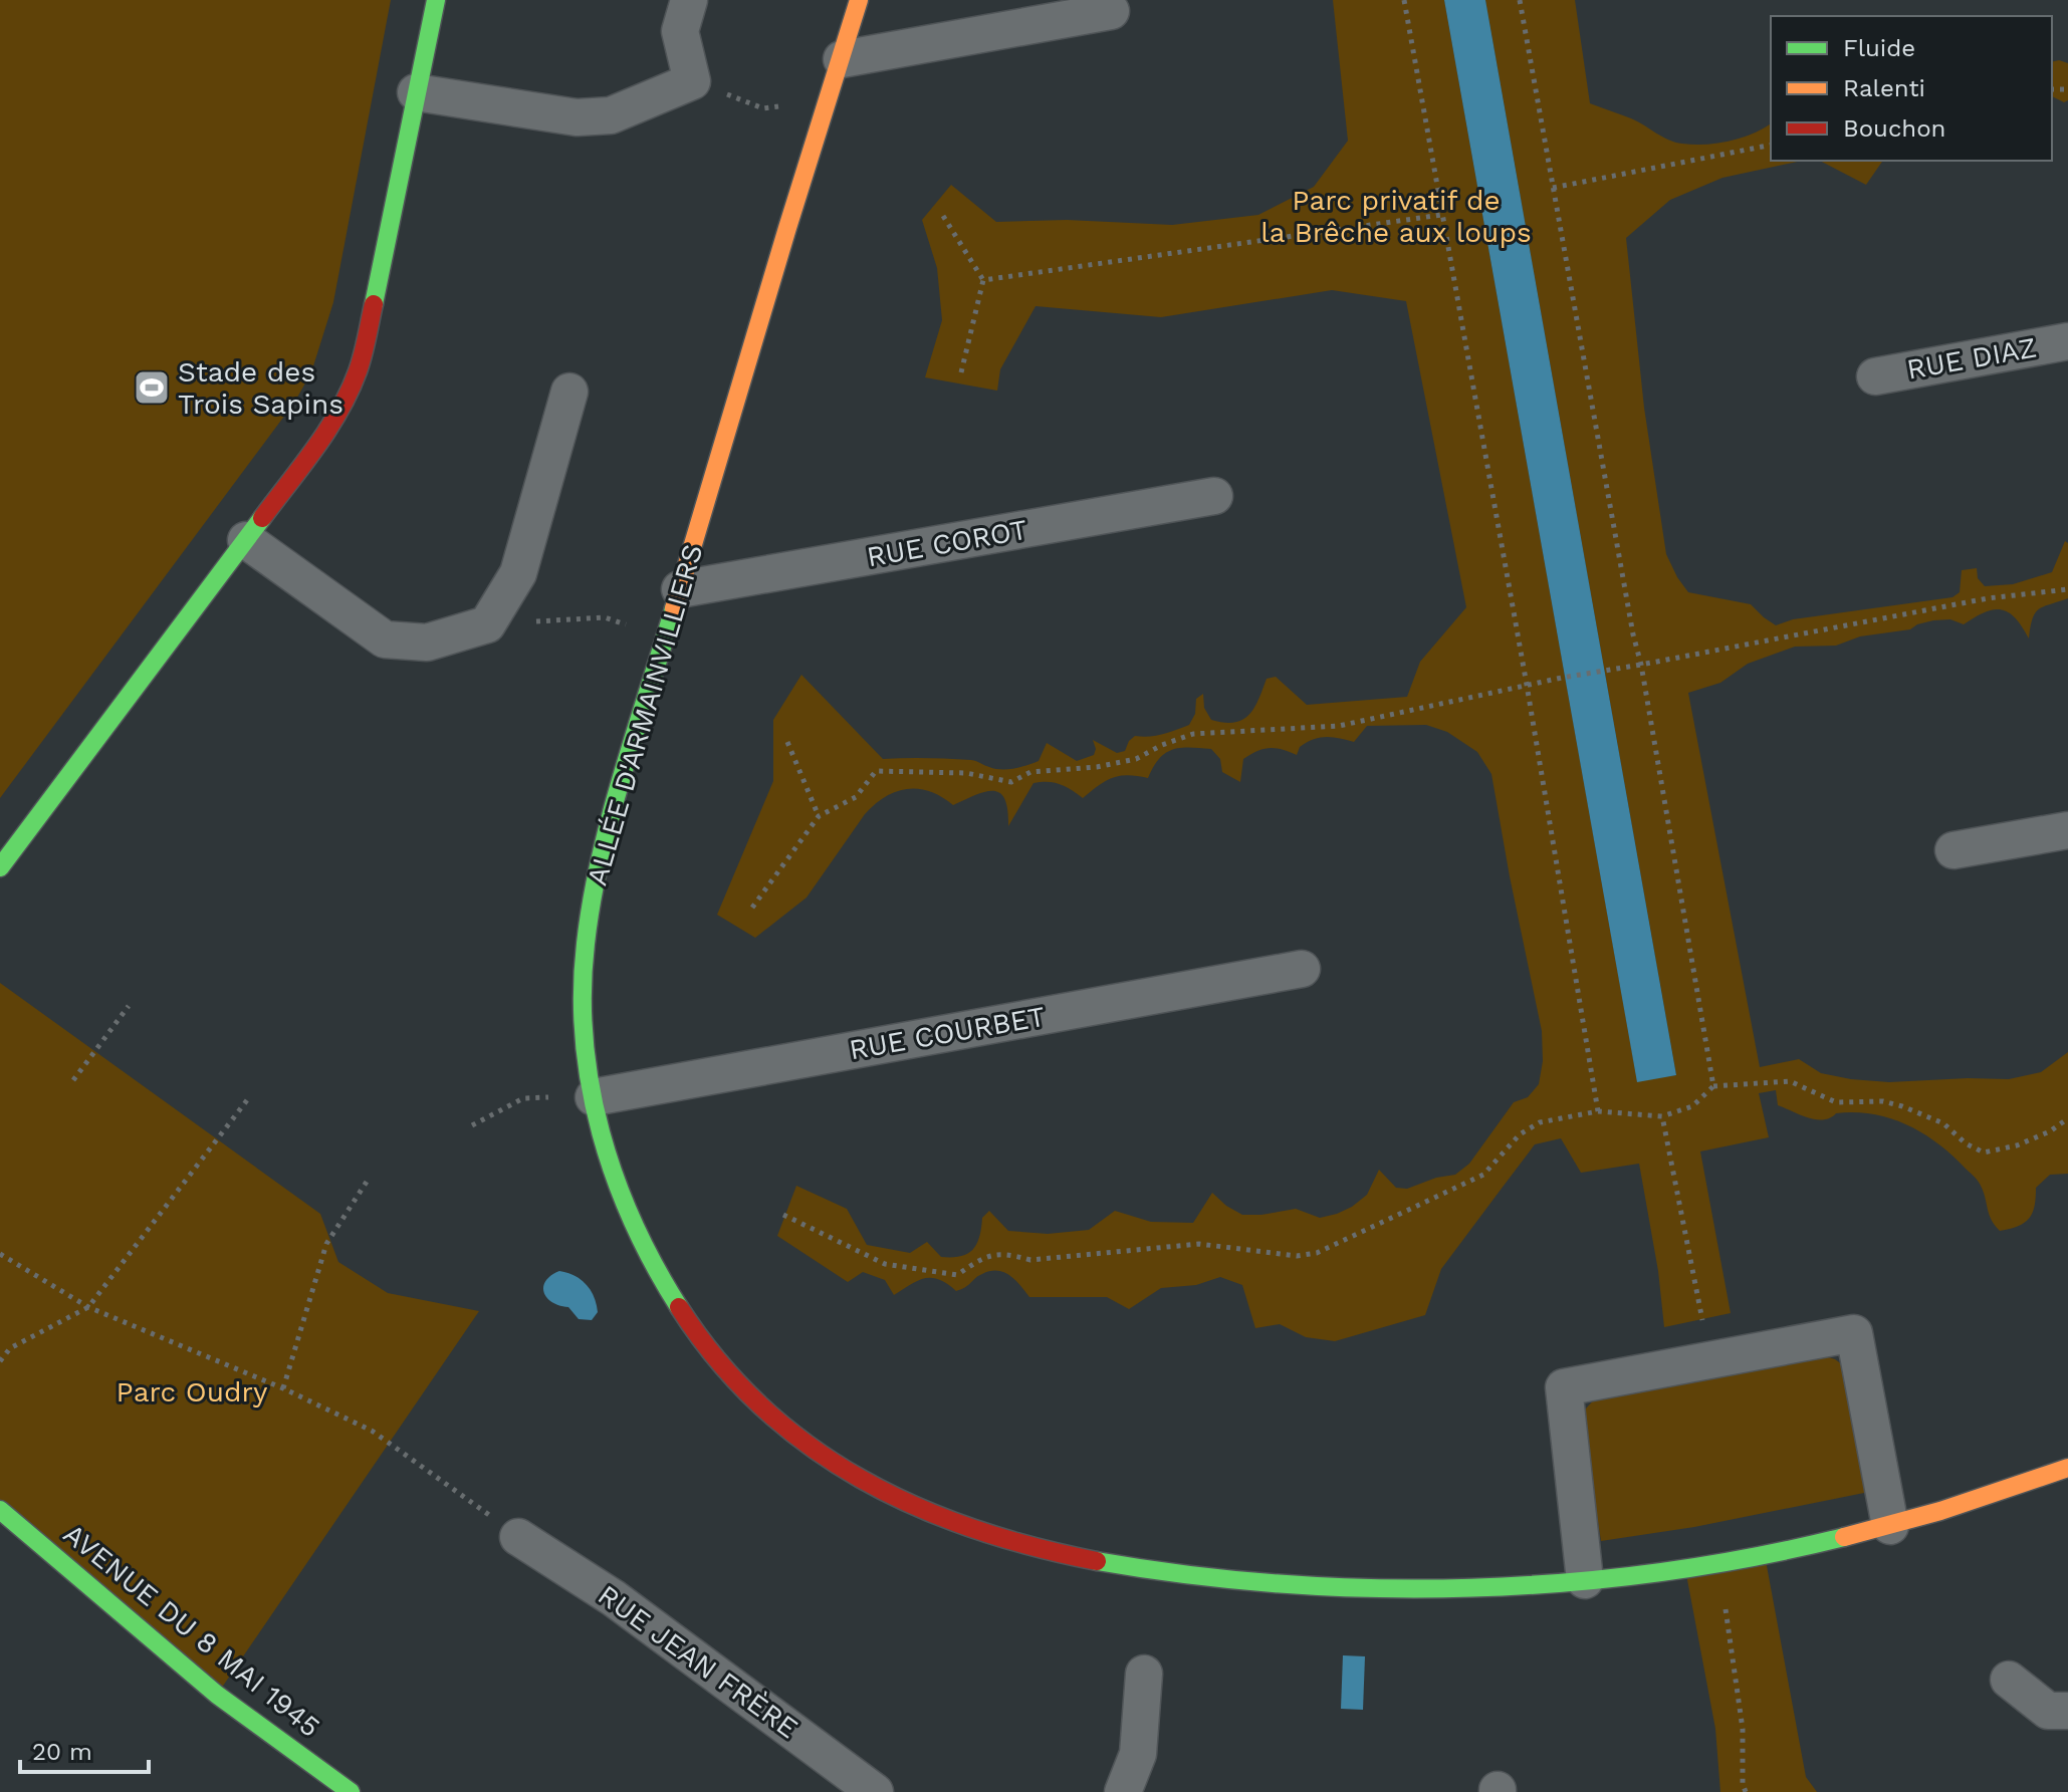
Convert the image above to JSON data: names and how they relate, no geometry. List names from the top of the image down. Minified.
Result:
{"streets":{"street":["RUE DIAZ","RUE COROT","ALLÉE D'ARMAINVILLIERS","RUE COURBET","AVENUE DU 8 MAI 1945","RUE JEAN FRÈRE"]},"crossings":[["RUE COROT","ALLÉE D'ARMAINVILLIERS"],["ALLÉE D'ARMAINVILLIERS","RUE COURBET"]],"parks":["Parc privatif de la Brêche aux loups","Parc Oudry"],"places":{"sports":["Stade des Trois Sapins"]},"legend":["Fluide","Ralenti","Bouchon"],"scale_bar":"20 m"}
